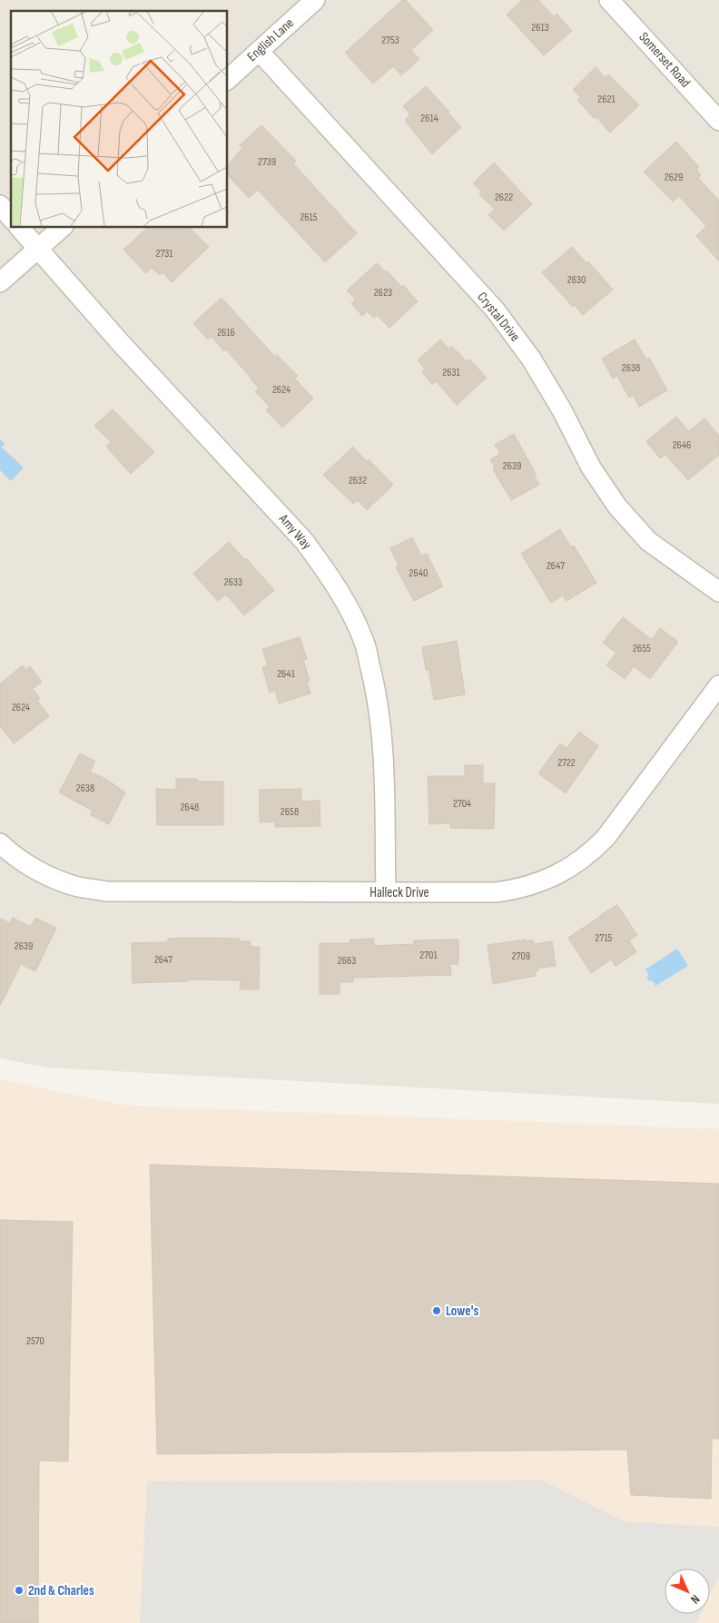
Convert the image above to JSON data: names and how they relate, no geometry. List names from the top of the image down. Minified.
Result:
{"streets":{"street":["English Lane","Somerset Road","Crystal Drive","Amy Way","Halleck Drive"]},"crossings":[["English Lane","Crystal Drive"],["Amy Way","Halleck Drive"]],"places":["Lowe's","2nd & Charles"],"house_numbers":["2613","2753","2621","2614","2739","2629","2622","2615","2731","2630","2623","2616","2638","2631","2624","2646","2639","2632","2647","2640","2633","2655","2641","2624","2722","2638","2704","2648","2658","2715","2639","2701","2709","2647","2663","2570"],"north":"bottom right"}
